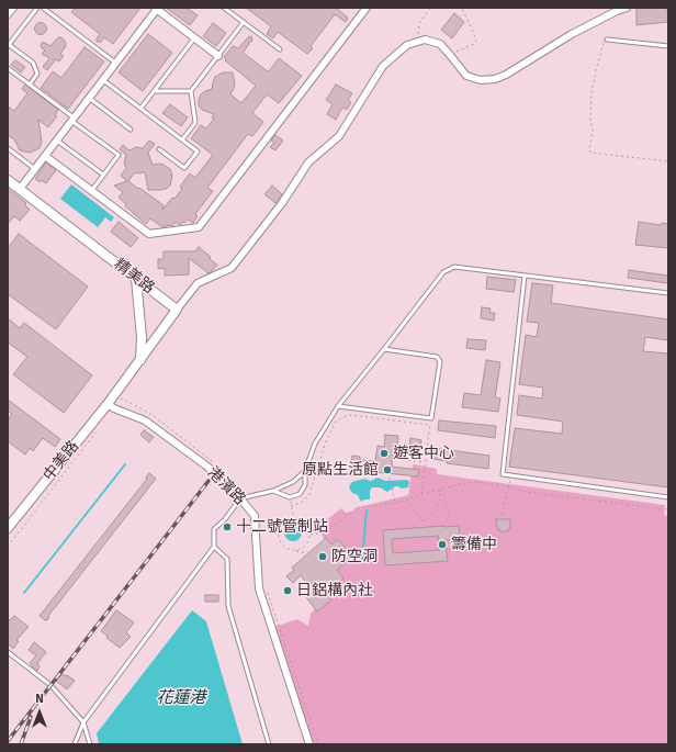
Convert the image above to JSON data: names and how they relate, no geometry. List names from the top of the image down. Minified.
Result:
{"streets":{"main road":["精美路","中美路"],"street":["港濱路"]},"crossings":[["中美路","港濱路"]],"water":["花蓮港"],"places":["遊客中心","原點生活館","十二號管制站","籌備中","防空洞","日鋁構內社"],"north":"top"}
